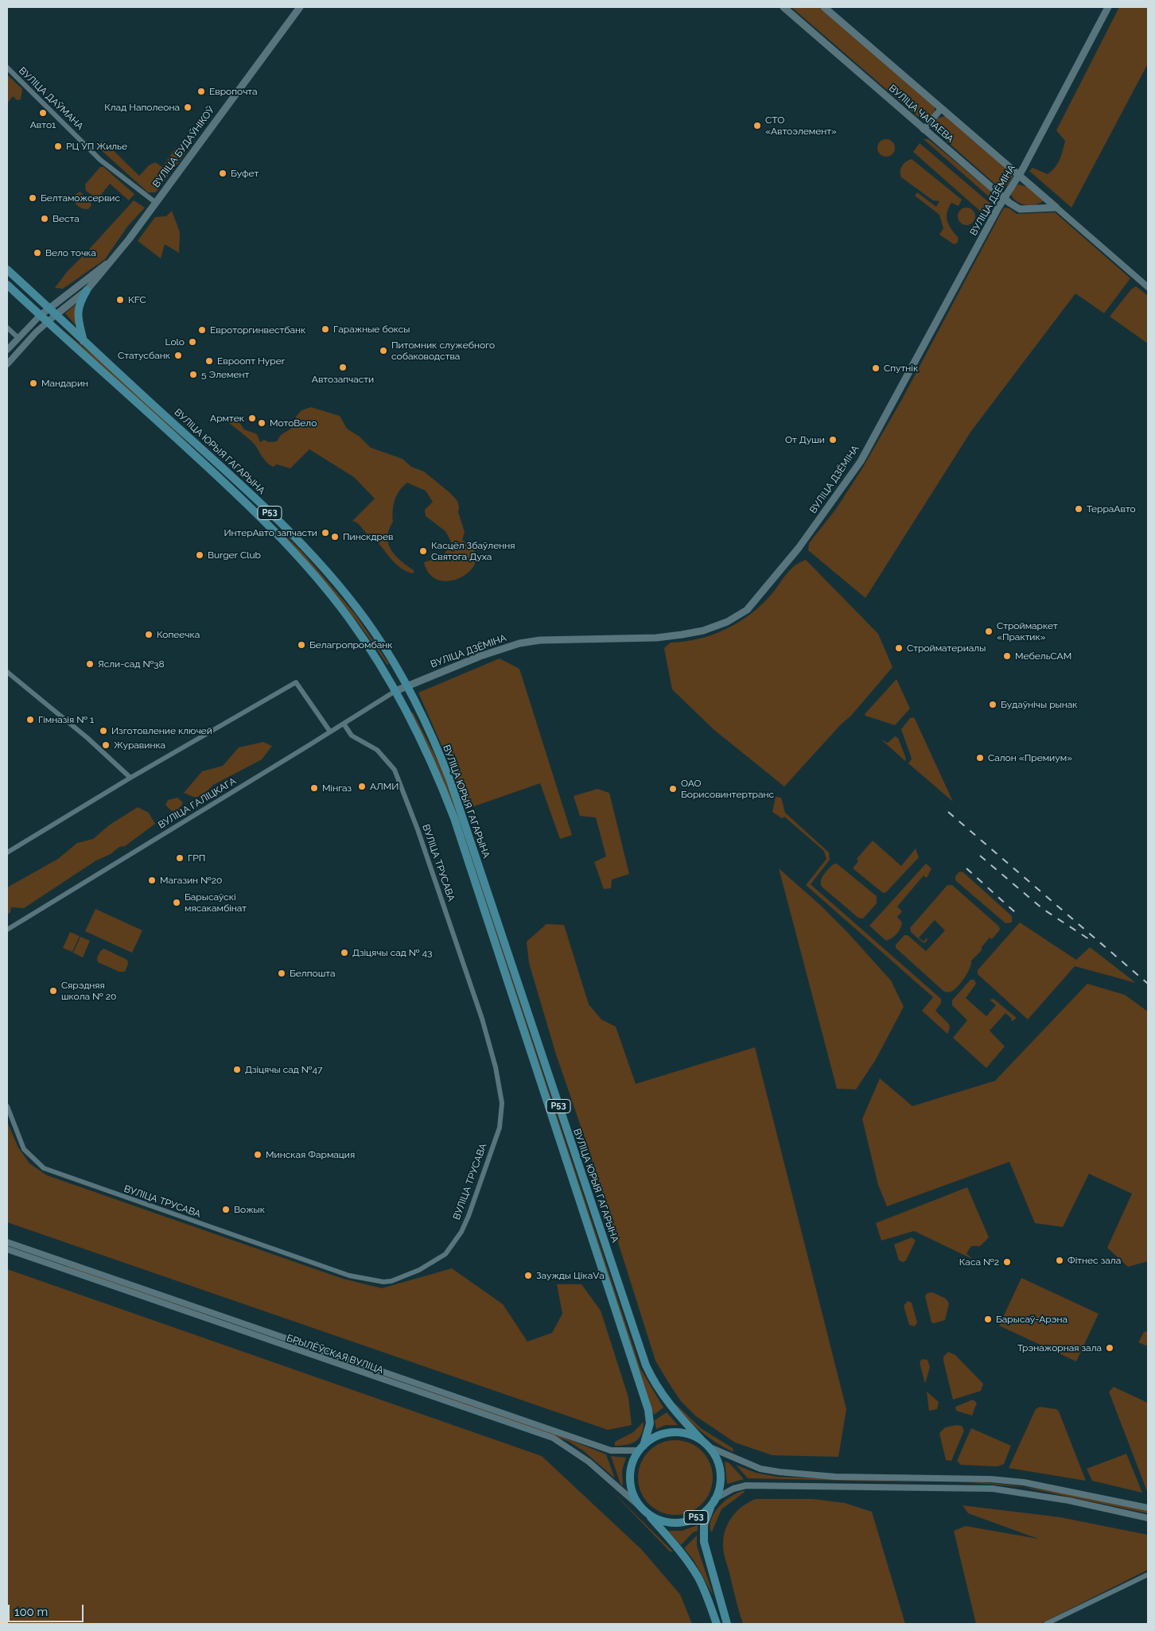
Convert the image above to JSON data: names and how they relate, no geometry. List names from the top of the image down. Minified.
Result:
{"streets":{"main road":["ВУЛІЦА ЧАПАЕВА","ВУЛІЦА БУДАЎНІКОЎ","ВУЛІЦА ДЗЁМІНА","ВУЛІЦА ЮРЫЯ ГАГАРЫНА","Р53"],"street":["ВУЛІЦА ДАЎМАНА","ВУЛІЦА ГАЛІЦКАГА","ВУЛІЦА ТРУСАВА","БРЫЛЁЎСКАЯ ВУЛІЦА"]},"crossings":[["ВУЛІЦА ДАЎМАНА","ВУЛІЦА БУДАЎНІКОЎ"],["ВУЛІЦА ЧАПАЕВА","ВУЛІЦА ДЗЁМІНА"],["ВУЛІЦА БУДАЎНІКОЎ","ВУЛІЦА ЮРЫЯ ГАГАРЫНА"],["ВУЛІЦА ДЗЁМІНА","ВУЛІЦА ЮРЫЯ ГАГАРЫНА"],["ВУЛІЦА ДЗЁМІНА","ВУЛІЦА ГАЛІЦКАГА"],["ВУЛІЦА ЮРЫЯ ГАГАРЫНА","Р53"],["ВУЛІЦА ЮРЫЯ ГАГАРЫНА","ВУЛІЦА ГАЛІЦКАГА"],["ВУЛІЦА ЮРЫЯ ГАГАРЫНА","БРЫЛЁЎСКАЯ ВУЛІЦА"],["Р53","БРЫЛЁЎСКАЯ ВУЛІЦА"],["ВУЛІЦА ГАЛІЦКАГА","ВУЛІЦА ТРУСАВА"]],"places":["Европочта","Клад Наполеона","Авто1","СТО «Автоэлемент»","РЦ УП Жилье","Буфет","Белтаможсервис","Веста","Вело точка","KFC","Гаражные боксы","Евроторгинвестбанк","Lolo","Питомник служебного собаководства","Статусбанк","Евроопт Hyper","Автозапчасти","Спутнік","5 Элемент","Мандарин","Армтек","МотоВело","От Души","ТерраАвто","ИнтерАвто запчасти","Пинскдрев","Касцёл Збаўлення Святога Духа","Burger Club","Строймаркет «Практик»","Копеечка","Белагропромбанк","Стройматериалы","МебельСАМ","Ясли-сад №38","Будаўнічы рынак","Гімназія № 1","Изготовление ключей","Журавинка","Салон «Премиум»","АЛМИ","Мінгаз","ОАО Борисовинтертранс","ГРП","Магазин №20","Барысаўскі мясакамбінат","Дзіцячы сад № 43","Белпошта","Сярэдняя школа № 20","Дзіцячы сад №47","Минская Фармация","Вожык","Фітнес зала","Каса №2","Заужды ЦікаVа","Барысаў-Арэна","Трэнажорная зала"],"scale_bar":"100 m"}
